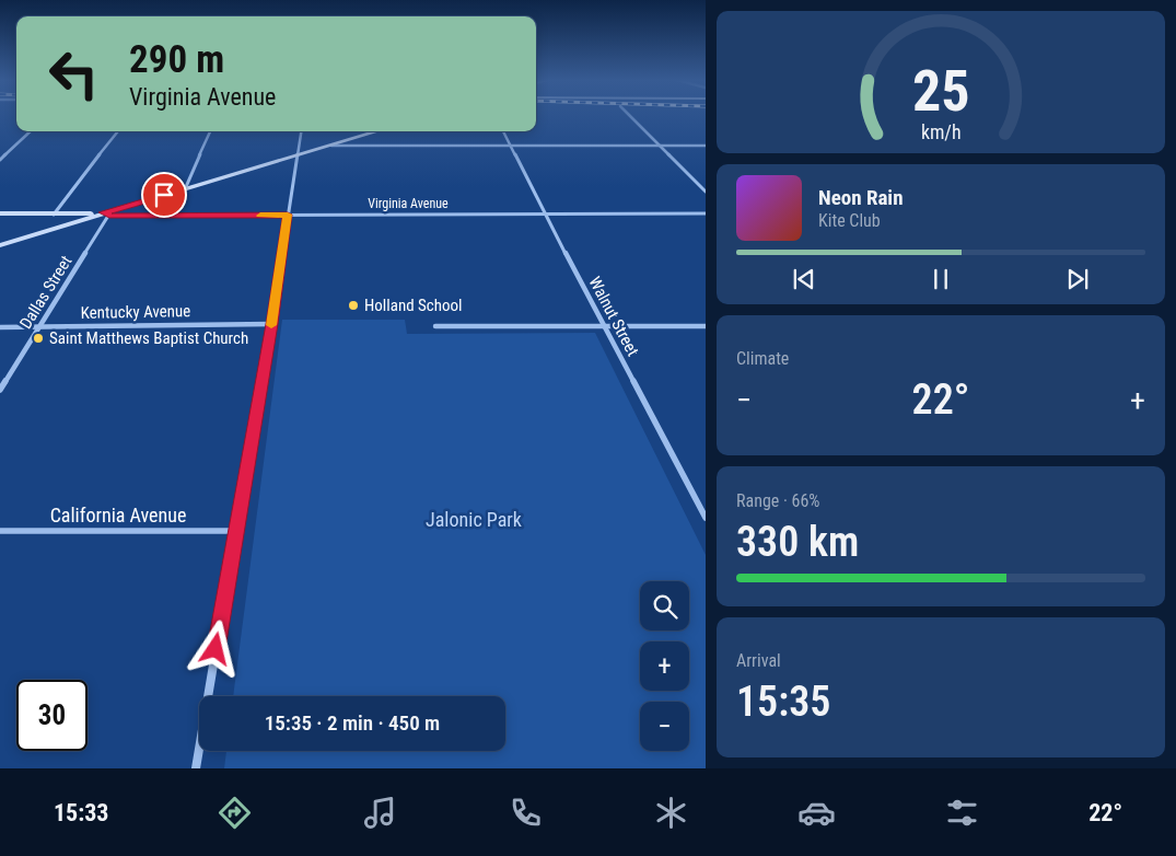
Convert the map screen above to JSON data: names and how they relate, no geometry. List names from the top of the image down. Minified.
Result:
{"streets":{"street":["Virginia Avenue","Dallas Street","Kentucky Avenue","Walnut Street","California Avenue"]},"crossings":[["Virginia Avenue","Dallas Street"],["Virginia Avenue","Walnut Street"],["Dallas Street","Kentucky Avenue"]],"parks":["Jalonic Park"],"places":["Holland School","Saint Matthews Baptist Church"],"page":{"turn":["290 m","Virginia Avenue"],"song":["Neon Rain","Kite Club"],"tile":["Climate",["Range · 66%","330 km"],["Arrival","15:35"]],"heat":["−","22°","+"],"map_buttons":["+","−"],"limit":"30","trip":"15:35 · 2 min · 450 m","tabs":["15:33","22°"],"gauge":["25","km/h"]}}
